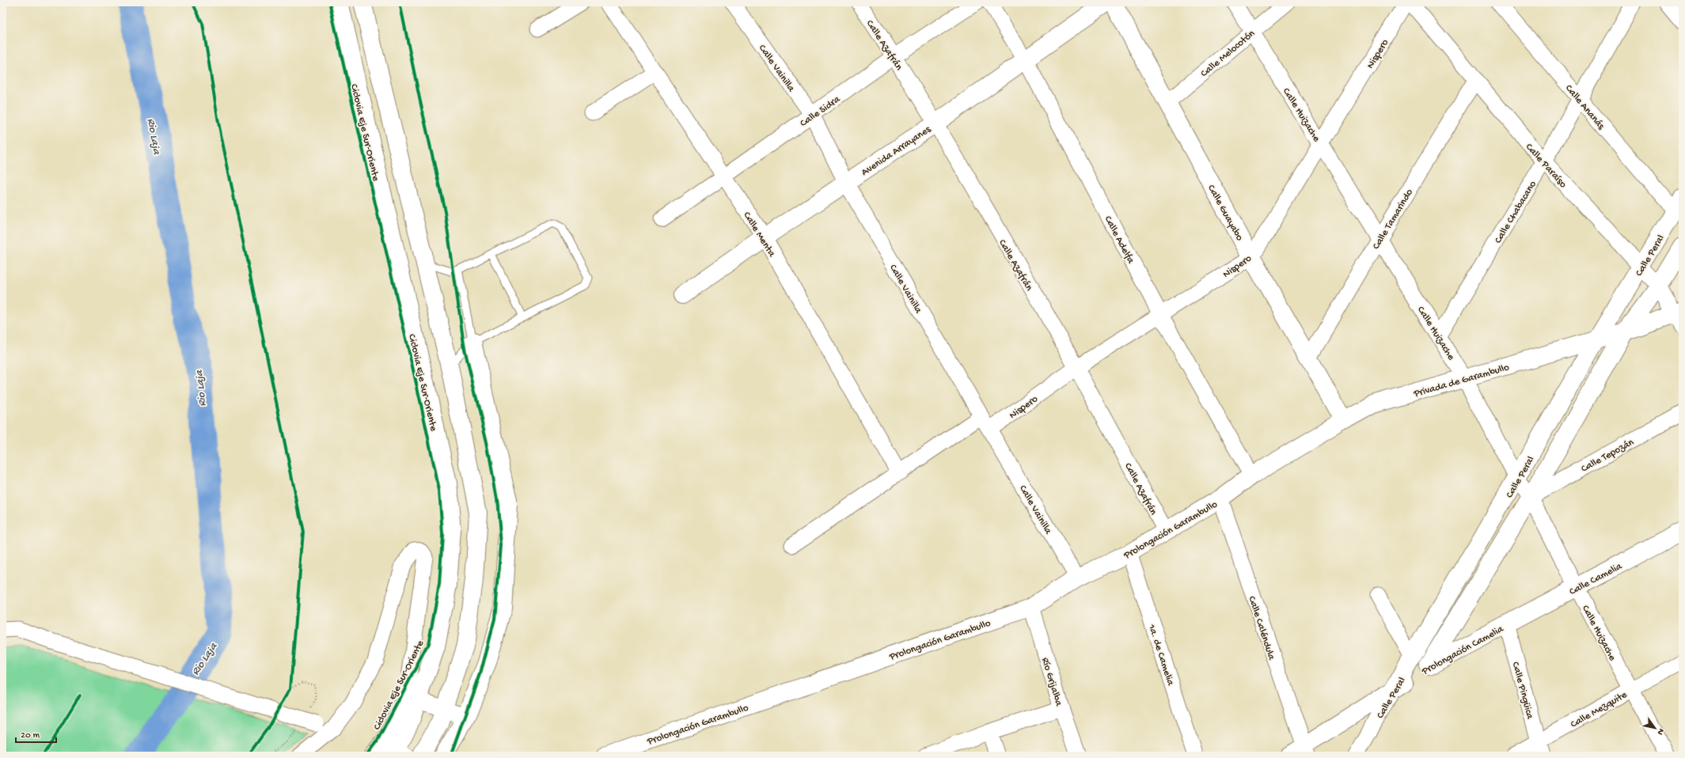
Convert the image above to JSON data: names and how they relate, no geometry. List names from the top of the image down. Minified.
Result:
{"streets":{"main road":["Avenida Arrayanes","Calle Guayabo","Calle Peral","Privada de Garambullo","Prolongación Garambullo","Calle Camelia","Prolongación Camelia"],"street":["Calle Azafrán","Calle Melocotón","Nispero","Calle Vainilla","Calle Ananás","Calle Sidra","Calle Huizache","Calle Paraíso","Calle Chabacano","Calle Tamarindo","Calle Menta","Calle Adelfa","Calle Tepozán","Calle Caléndula","1a. de Camelia","Río Grijalba","Calle Pingüica","Calle Mezquite"],"cycle path":["Ciclovia Eje Sur-Oriente"]},"crossings":[["Calle Azafrán","Nispero"],["Calle Azafrán","Calle Sidra"],["Calle Azafrán","Avenida Arrayanes"],["Calle Azafrán","Prolongación Garambullo"],["Calle Melocotón","Calle Huizache"],["Calle Melocotón","Calle Guayabo"],["Nispero","Calle Vainilla"],["Nispero","Calle Huizache"],["Nispero","Calle Guayabo"],["Nispero","Calle Adelfa"],["Calle Vainilla","Calle Sidra"],["Calle Vainilla","Avenida Arrayanes"],["Calle Vainilla","Prolongación Garambullo"],["Calle Ananás","Calle Chabacano"],["Calle Ananás","Calle Peral"],["Calle Sidra","Calle Menta"],["Calle Huizache","Calle Chabacano"],["Calle Huizache","Calle Tamarindo"],["Calle Huizache","Calle Peral"],["Calle Huizache","Privada de Garambullo"],["Calle Huizache","Calle Tepozán"],["Calle Huizache","Calle Camelia"],["Calle Huizache","Calle Mezquite"],["Avenida Arrayanes","Calle Menta"],["Avenida Arrayanes","Calle Adelfa"],["Calle Paraíso","Calle Chabacano"],["Calle Paraíso","Calle Tamarindo"],["Calle Paraíso","Calle Peral"],["Calle Paraíso","Privada de Garambullo"],["Calle Guayabo","Calle Tamarindo"],["Calle Guayabo","Privada de Garambullo"],["Calle Adelfa","Privada de Garambullo"],["Calle Adelfa","Prolongación Garambullo"],["Calle Peral","Privada de Garambullo"],["Calle Peral","Calle Tepozán"],["Calle Peral","Prolongación Camelia"],["Privada de Garambullo","Prolongación Garambullo"],["Prolongación Garambullo","Calle Caléndula"],["Prolongación Garambullo","1a. de Camelia"],["Prolongación Garambullo","Río Grijalba"],["Calle Camelia","Prolongación Camelia"],["Calle Camelia","Calle Pingüica"],["Calle Caléndula","Prolongación Camelia"],["Prolongación Camelia","Calle Pingüica"],["Calle Pingüica","Calle Mezquite"]],"water":["Rio Laja"],"scale_bar":"20 m","north":"bottom right"}
